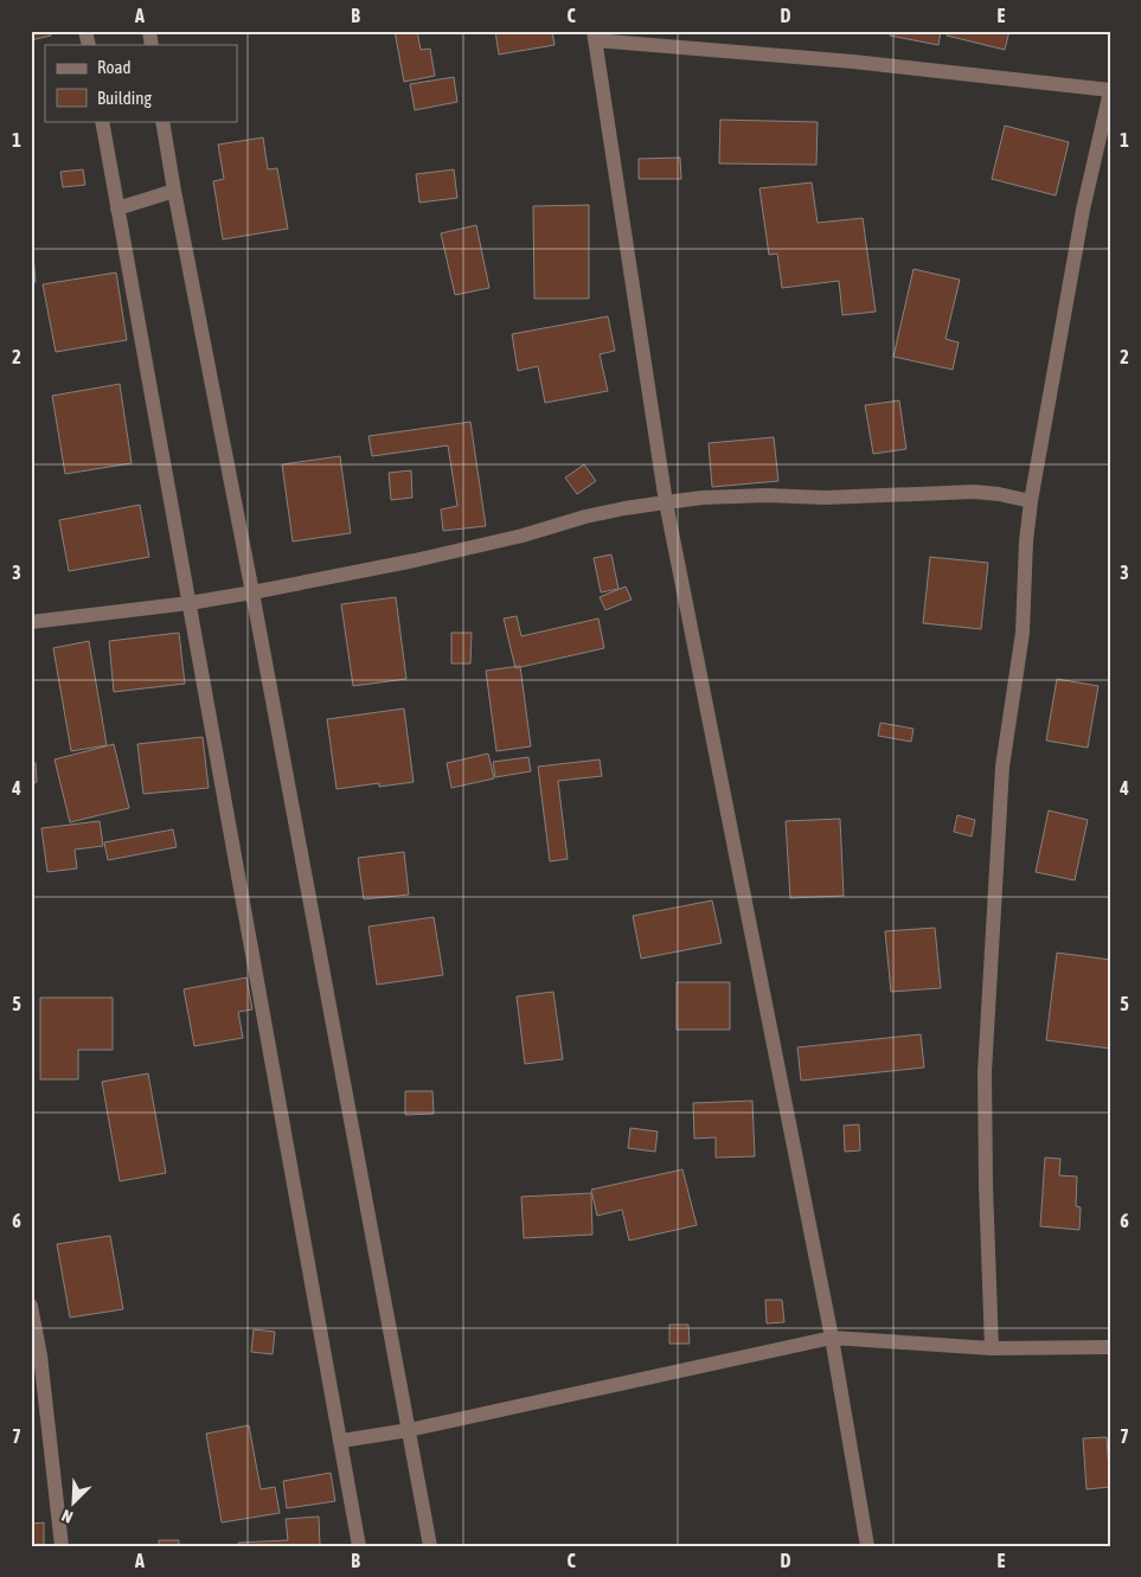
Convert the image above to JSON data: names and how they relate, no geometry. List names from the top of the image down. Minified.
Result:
{"legend":["Road","Building"],"north":"bottom left","grid":{"columns":["A","B","C","D","E"],"rows":["1","2","3","4","5","6","7"]}}
